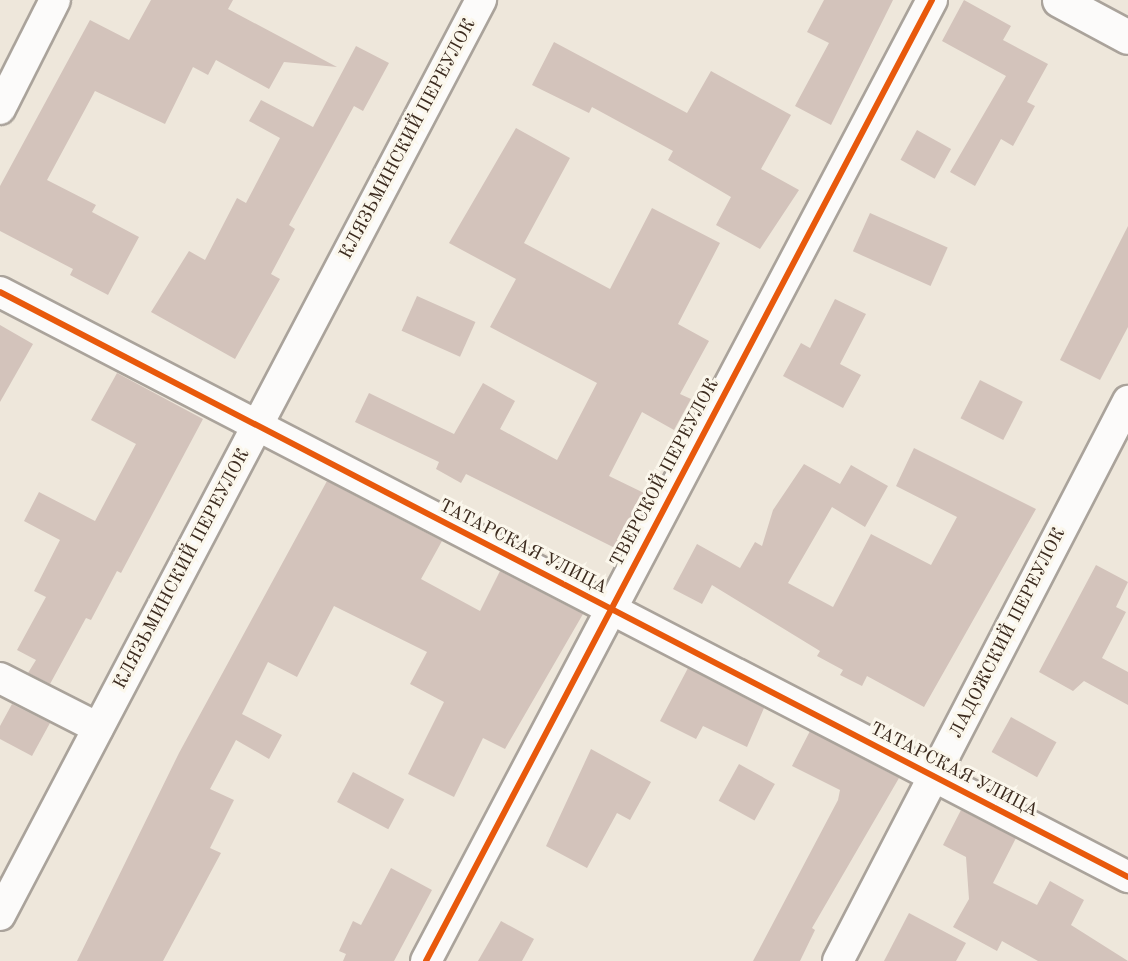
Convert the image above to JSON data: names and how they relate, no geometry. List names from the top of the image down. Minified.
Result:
{"streets":{"street":["КЛЯЗЬМИНСКИЙ ПЕРЕУЛОК","ТВЕРСКОЙ ПЕРЕУЛОК","ТАТАРСКАЯ УЛИЦА","ЛАДОЖСКИЙ ПЕРЕУЛОК"]},"crossings":[["КЛЯЗЬМИНСКИЙ ПЕРЕУЛОК","ТАТАРСКАЯ УЛИЦА"],["ТВЕРСКОЙ ПЕРЕУЛОК","ТАТАРСКАЯ УЛИЦА"],["ТАТАРСКАЯ УЛИЦА","ЛАДОЖСКИЙ ПЕРЕУЛОК"]]}
